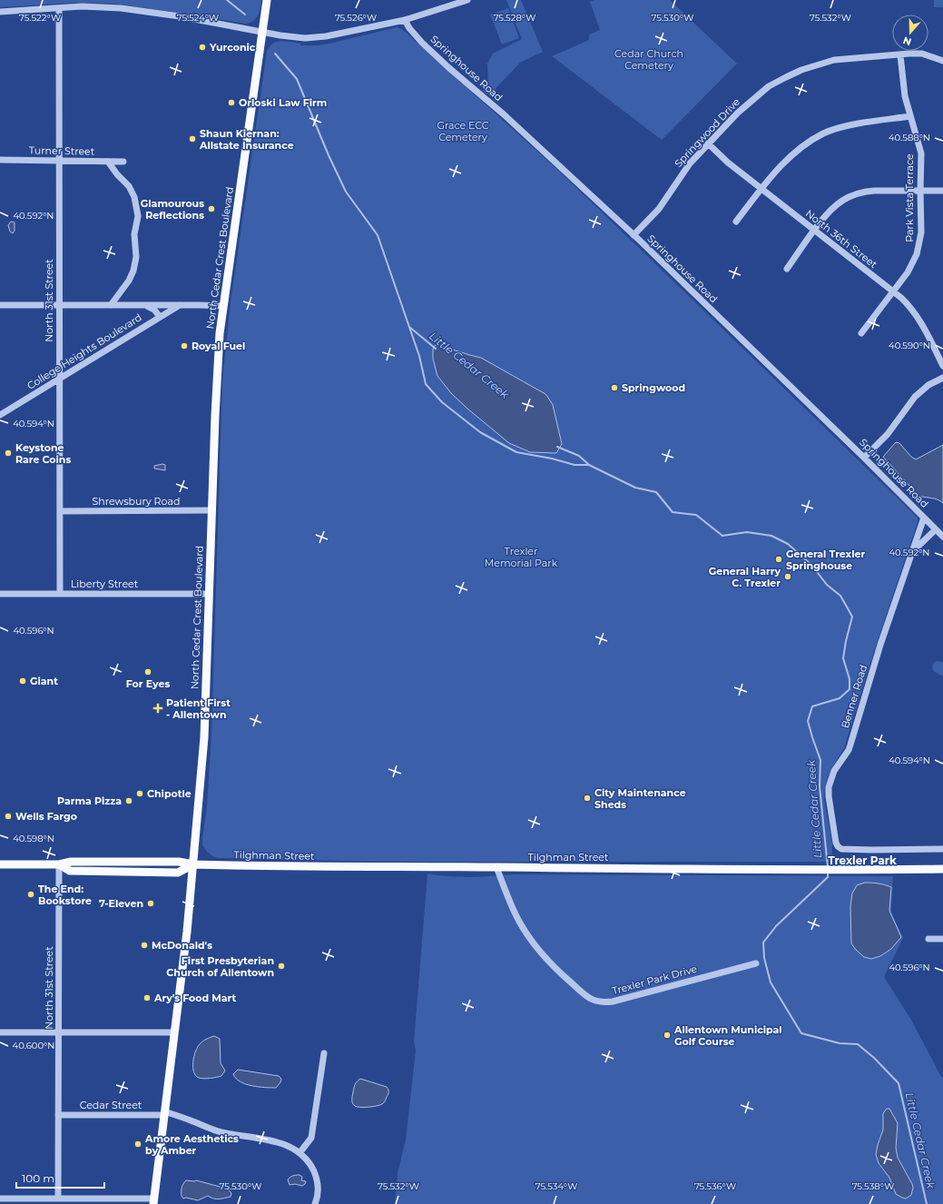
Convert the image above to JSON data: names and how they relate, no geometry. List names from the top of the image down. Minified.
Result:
{"streets":{"main road":["North Cedar Crest Boulevard","Tilghman Street"],"street":["Springhouse Road","Springwood Drive","Turner Street","Park Vista Terrace","North 36th Street","North 31st Street","College Heights Boulevard","Shrewsbury Road","Liberty Street","Benner Road","Trexler Park Drive","Cedar Street"]},"crossings":[["Springhouse Road","Springwood Drive"],["Springhouse Road","Benner Road"],["Springwood Drive","Park Vista Terrace"],["Springwood Drive","North 36th Street"],["Turner Street","North 31st Street"],["Park Vista Terrace","North 36th Street"],["North Cedar Crest Boulevard","Shrewsbury Road"],["North Cedar Crest Boulevard","Liberty Street"],["North Cedar Crest Boulevard","Tilghman Street"],["North Cedar Crest Boulevard","Cedar Street"],["North 31st Street","College Heights Boulevard"],["North 31st Street","Shrewsbury Road"],["North 31st Street","Liberty Street"],["North 31st Street","Tilghman Street"],["North 31st Street","Cedar Street"],["Tilghman Street","Trexler Park Drive"]],"districts":["Trexler Park"],"water":["Little Cedar Creek"],"parks":["Cedar Church Cemetery","Grace ECC Cemetery","Trexler Memorial Park"],"places":{"other":["Yurconic","Orloski Law Firm","Shaun Kiernan: Allstate Insurance","Glamourous Reflections","Royal Fuel","Springwood","Keystone Rare Coins","General Trexler Springhouse","General Harry C. Trexler","For Eyes","Giant","Chipotle","City Maintenance Sheds","Parma Pizza","Wells Fargo","The End: Bookstore","7-Eleven","McDonald's","First Presbyterian Church of Allentown","Ary's Food Mart","Allentown Municipal Golf Course","Amore Aesthetics by Amber"],"health":["Patient First - Allentown"]},"scale_bar":"100 m","north":"bottom","coordinates":["75.522°W","75.524°W","75.526°W","75.528°W","75.530°W","75.532°W","40.588°N","40.592°N","40.590°N","40.594°N","40.596°N","40.598°N","40.600°N","75.534°W","75.536°W","75.538°W"]}
